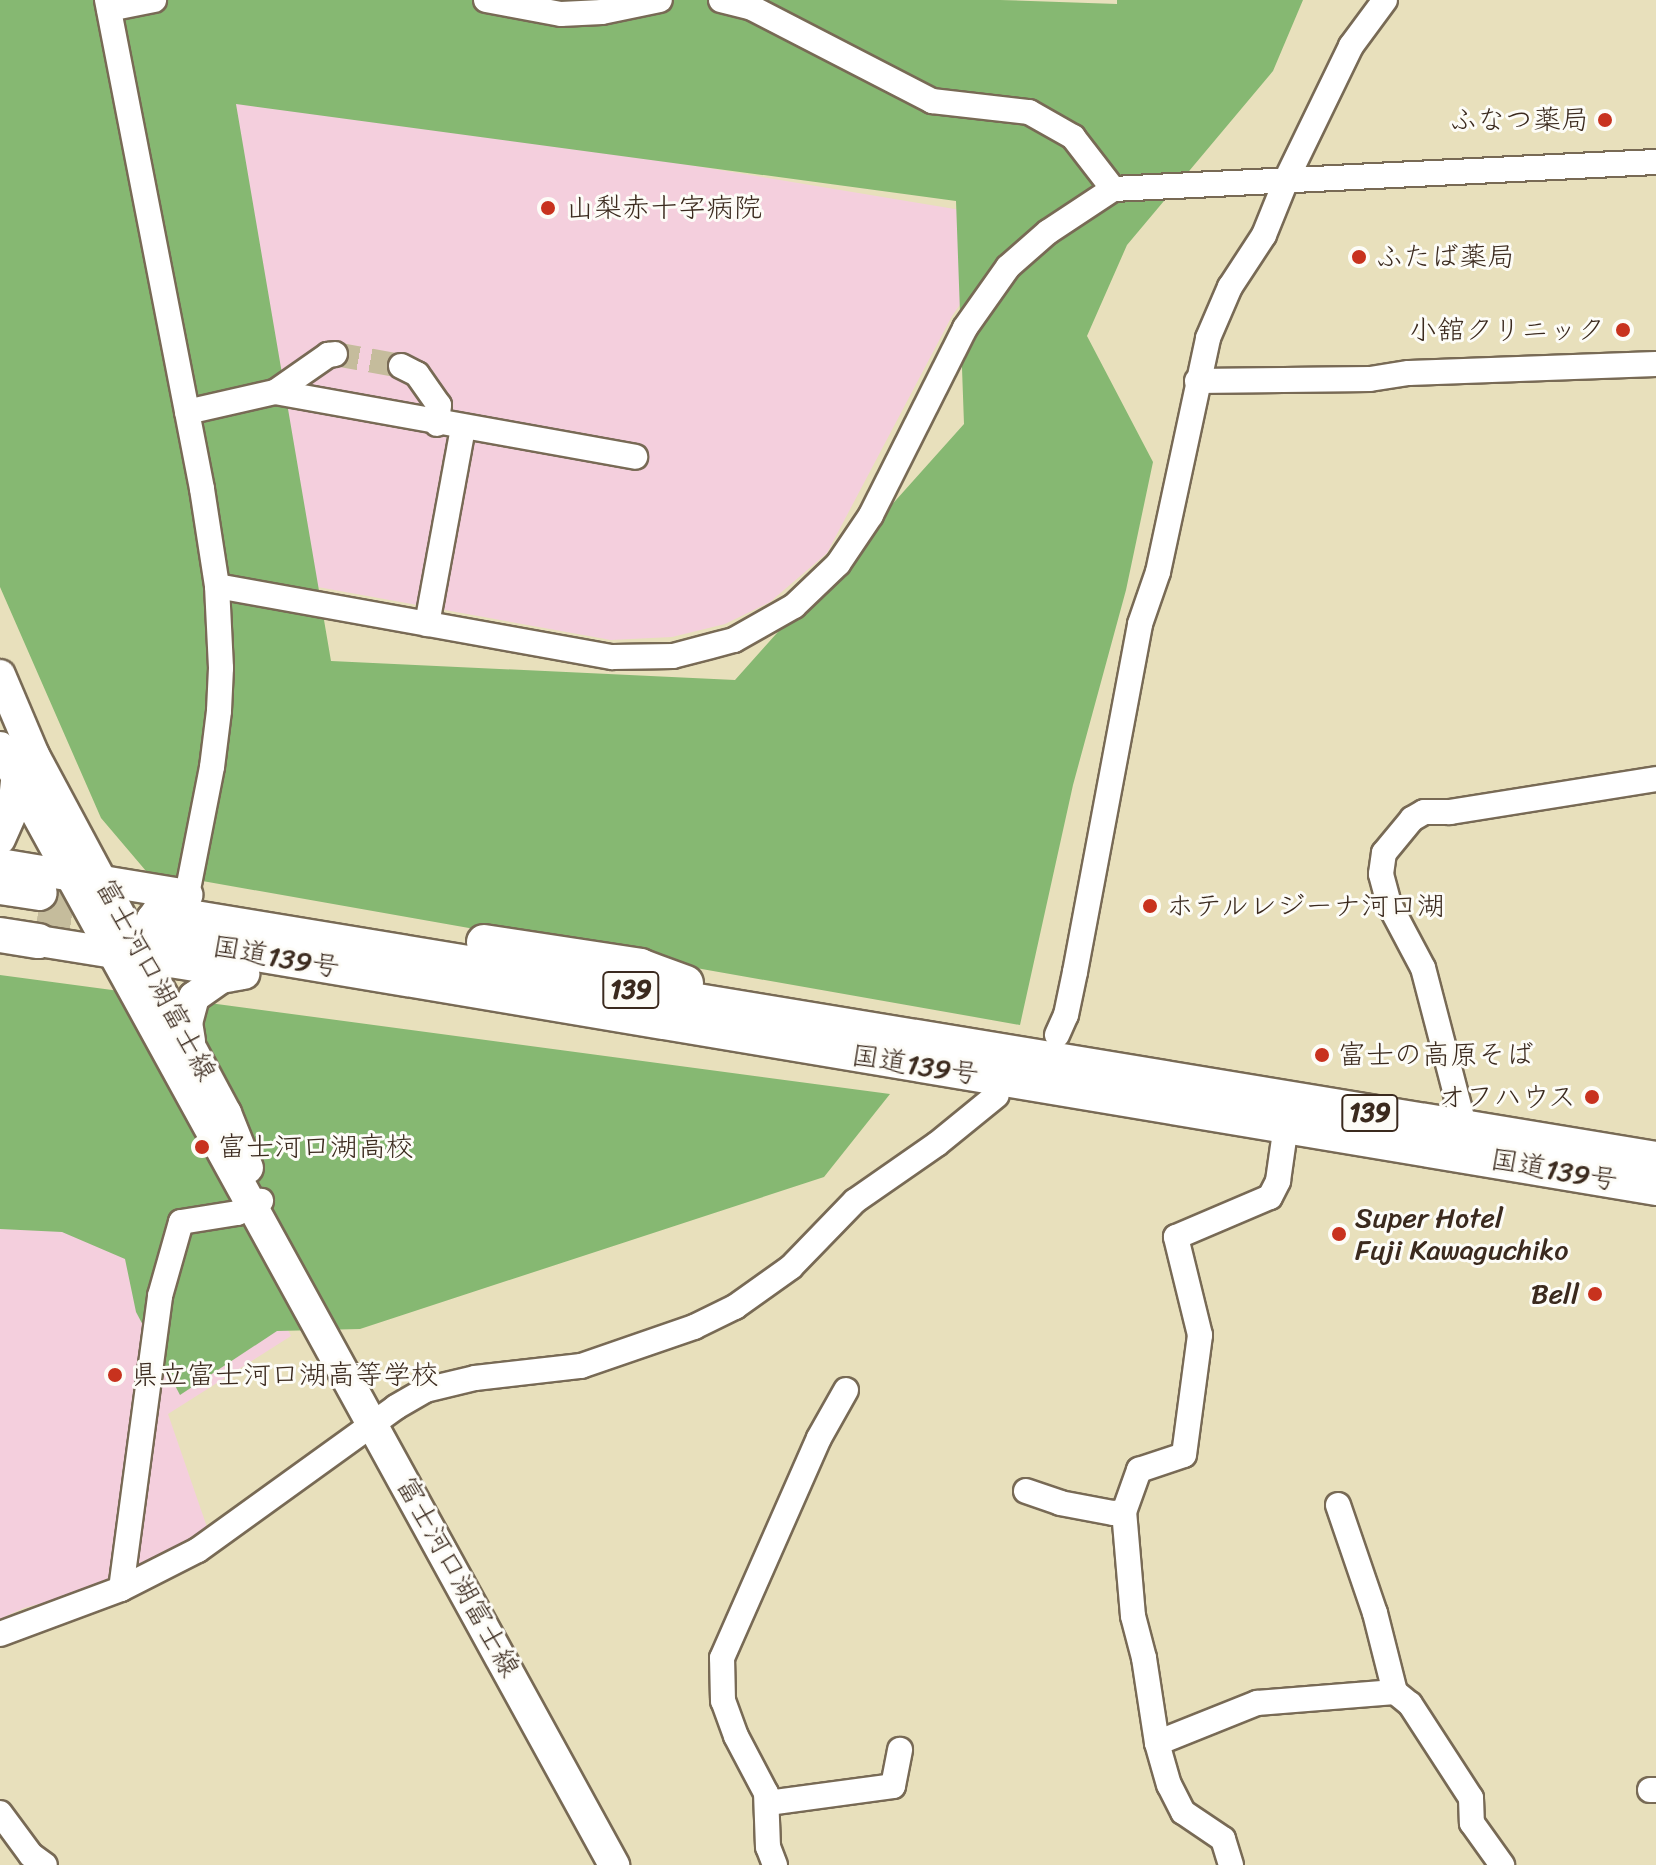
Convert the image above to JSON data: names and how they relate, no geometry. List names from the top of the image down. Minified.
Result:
{"streets":{"highway":["国道139号","139"],"main road":["富士河口湖富士線"]},"places":["ふなつ薬局","山梨赤十字病院","ふたば薬局","小舘クリニック","ホテルレジーナ河口湖","富士の高原そば","オフハウス","富士河口湖高校","Super Hotel Fuji Kawaguchiko","Bell","県立富士河口湖高等学校"]}
